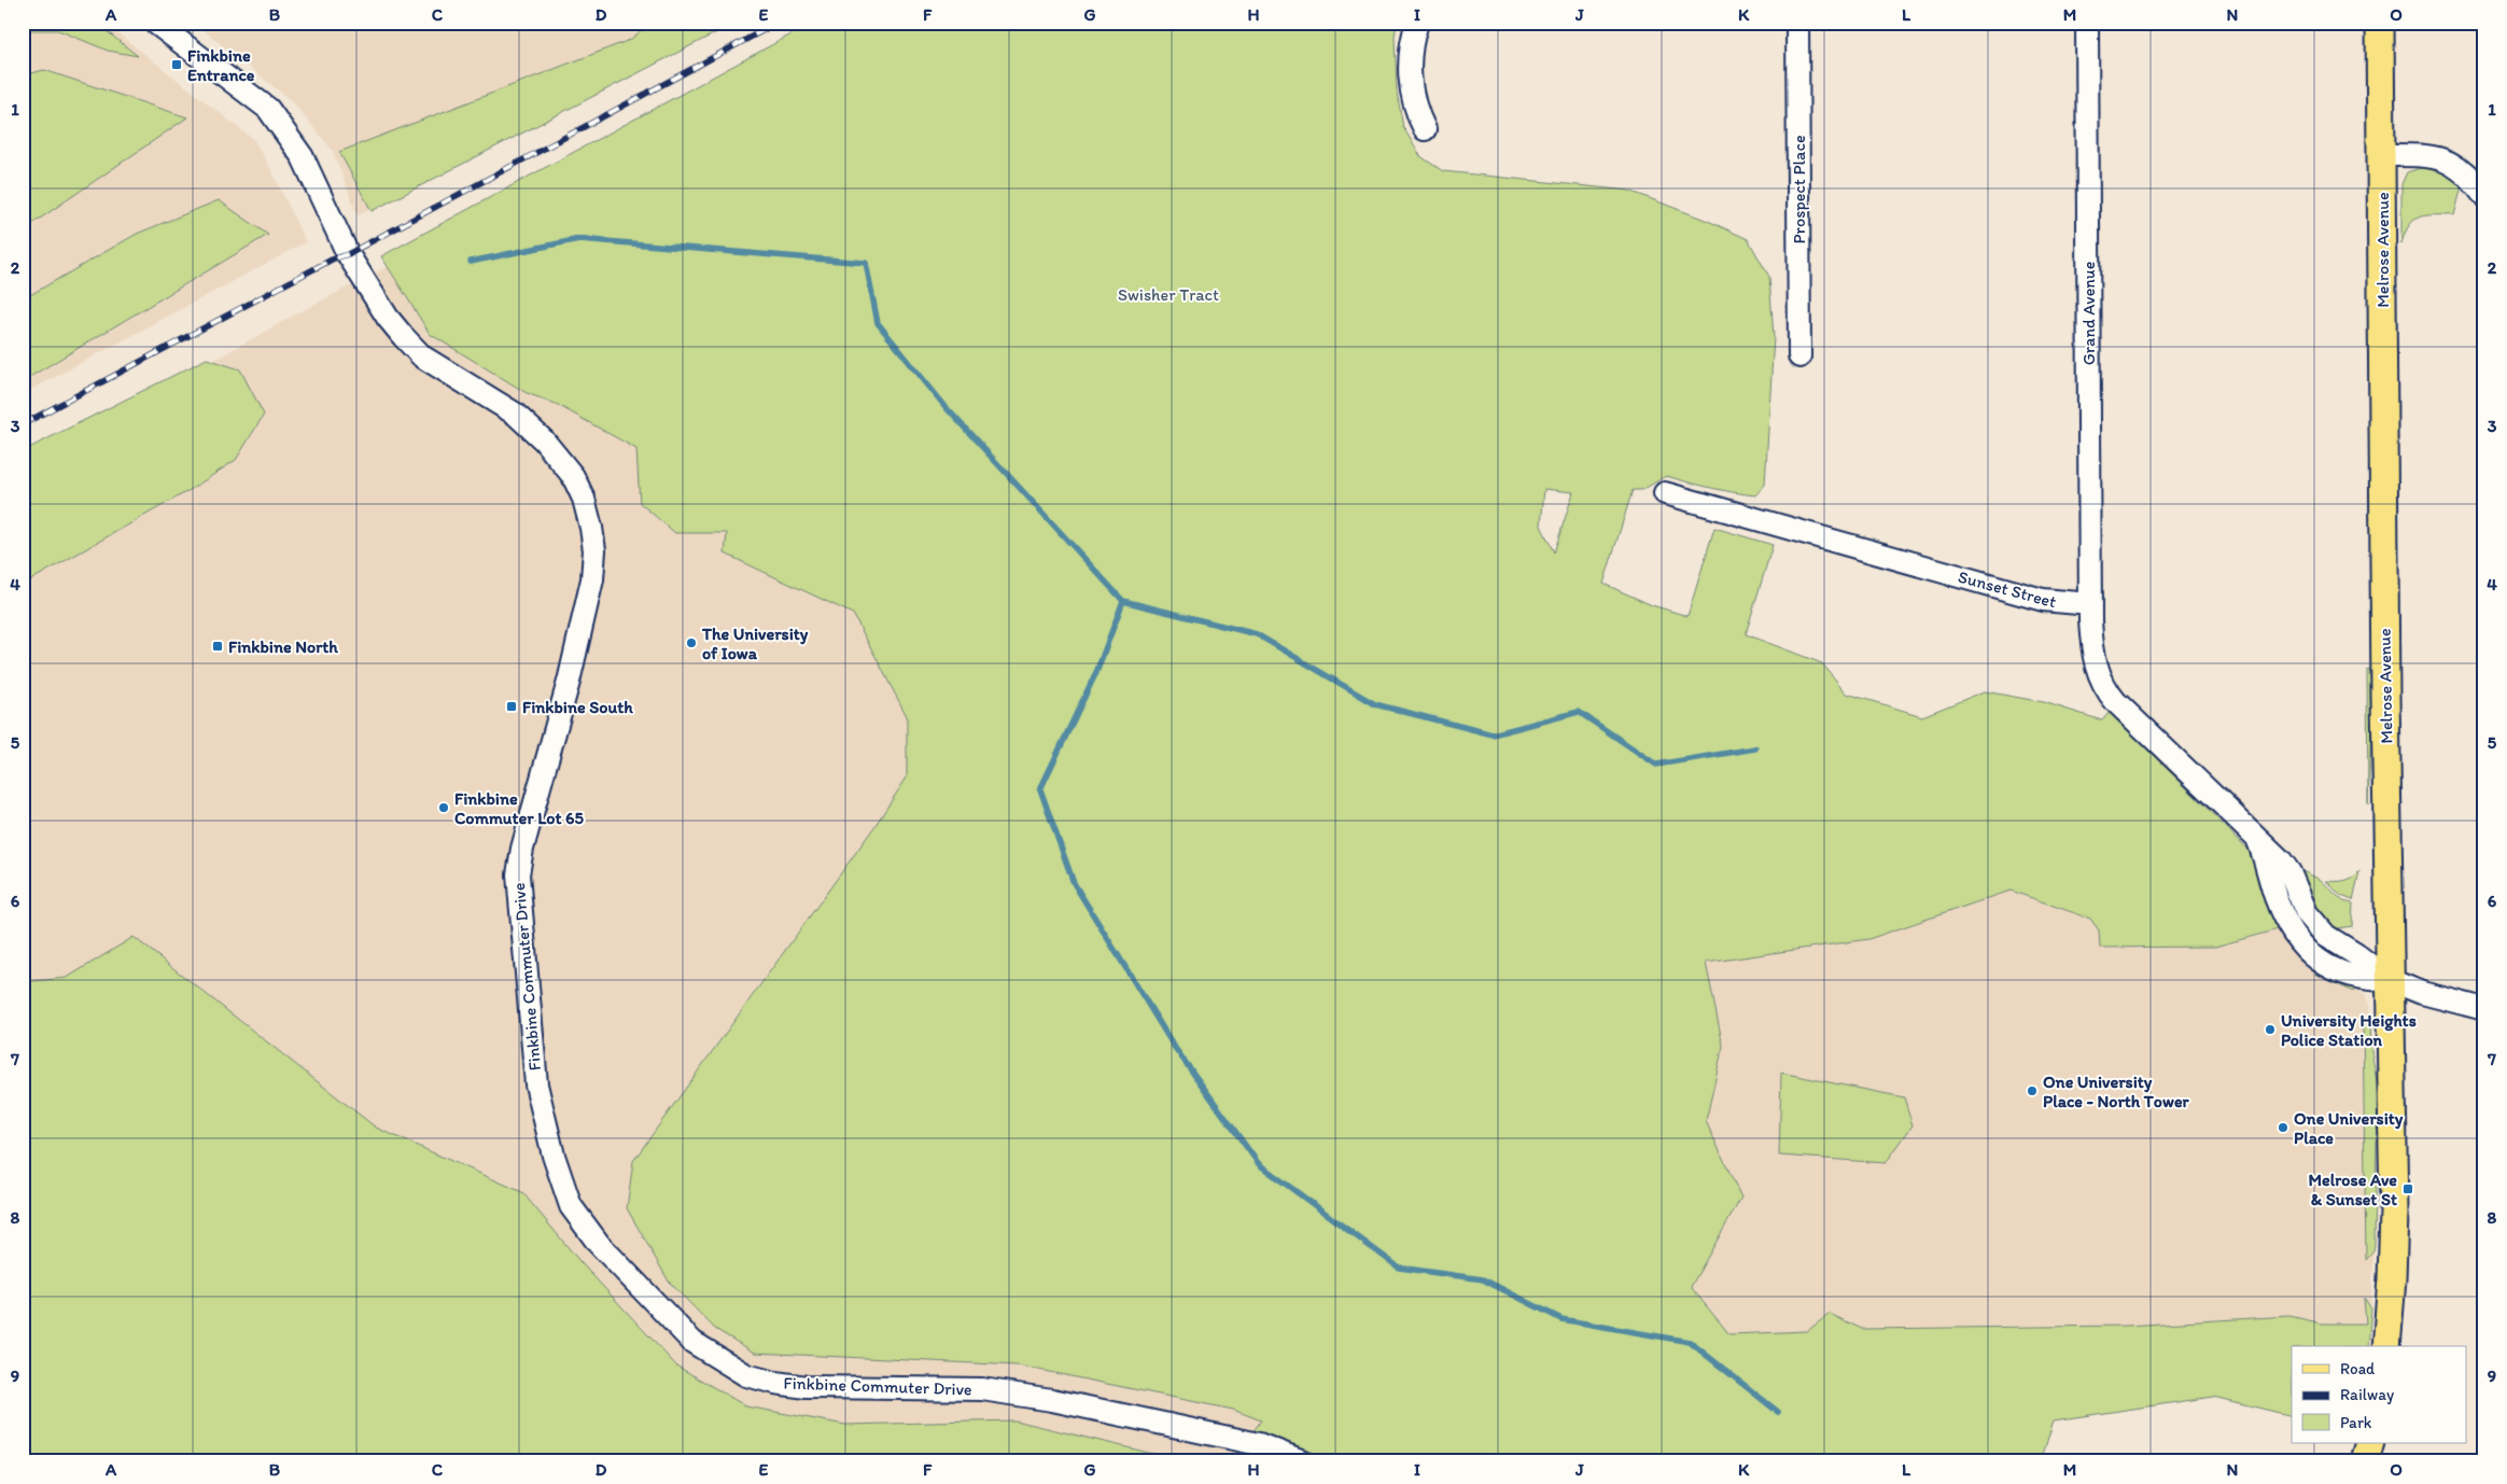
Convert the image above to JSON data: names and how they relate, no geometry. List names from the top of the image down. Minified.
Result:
{"streets":{"main road":["Melrose Avenue"],"street":["Prospect Place","Grand Avenue","Sunset Street","Finkbine Commuter Drive"]},"crossings":[["Grand Avenue","Sunset Street"]],"parks":["Swisher Tract"],"places":{"transit":["Finkbine Entrance","Finkbine North","Finkbine South","Melrose Ave & Sunset St"],"other":["The University of Iowa","Finkbine Commuter Lot 65","University Heights Police Station","One University Place - North Tower","One University Place"]},"legend":["Road","Railway","Park"],"grid":{"columns":["A","B","C","D","E","F","G","H","I","J","K","L","M","N","O"],"rows":["1","2","3","4","5","6","7","8","9"]}}
